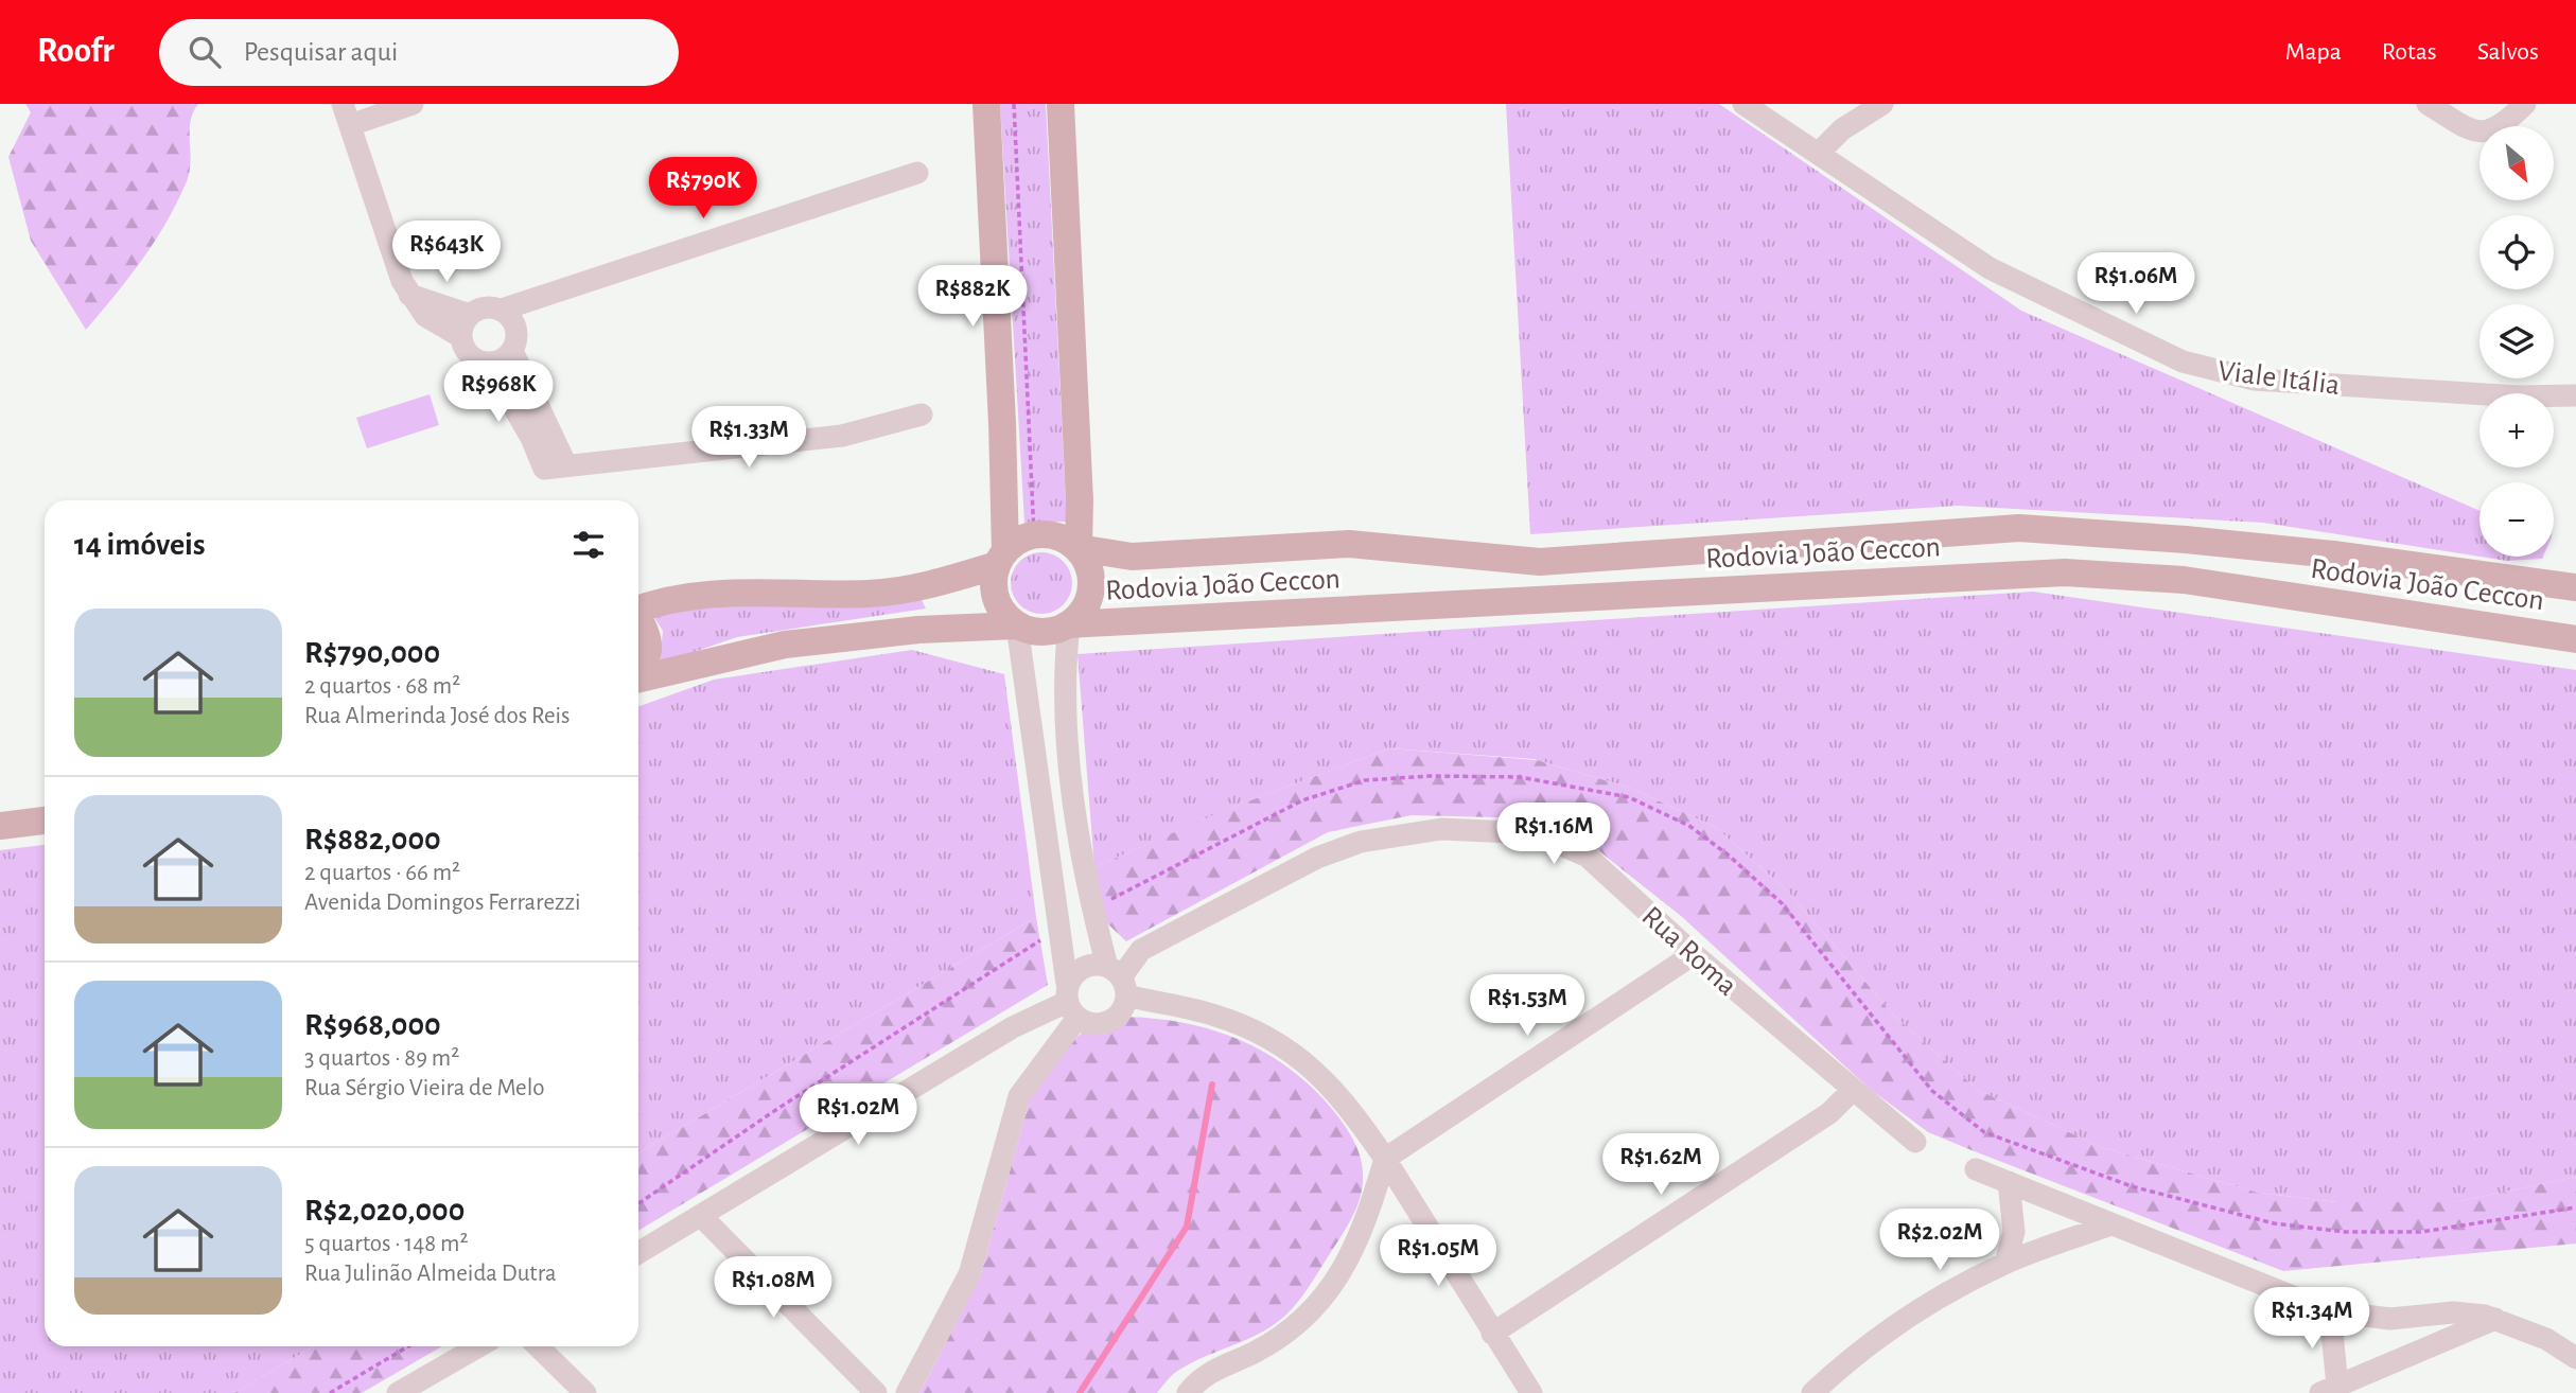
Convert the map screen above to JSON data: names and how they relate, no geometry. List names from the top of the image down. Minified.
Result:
{"streets":{"main road":["Rodovia João Ceccon"],"street":["Viale Itália","Rua Roma"]},"north":"bottom right","page":{"header":"Roofr","search":"Pesquisar aqui","nav":["Mapa","Rotas","Salvos"],"map_buttons":["+","−"],"price":["R$790K","R$643K","R$1.06M","R$882K","R$968K","R$1.33M","R$1.16M","R$1.53M","R$1.02M","R$1.62M","R$2.02M","R$1.05M","R$1.08M","R$1.34M"],"heading":"14 imóveis","list":[{"name":"R$790,000","note":"2 quartos · 68 m² · Rua Almerinda José dos Reis"},{"name":"R$882,000","note":"2 quartos · 66 m² · Avenida Domingos Ferrarezzi"},{"name":"R$968,000","note":"3 quartos · 89 m² · Rua Sérgio Vieira de Melo"},{"name":"R$2,020,000","note":"5 quartos · 148 m² · Rua Julinão Almeida Dutra"}]}}
